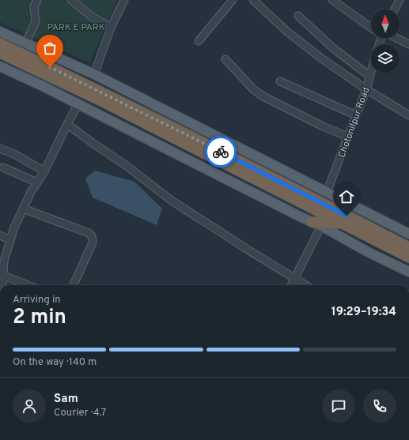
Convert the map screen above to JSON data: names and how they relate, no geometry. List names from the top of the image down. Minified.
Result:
{"streets":{"street":["Chotonilpur Road"]},"parks":["PARK E PARK"],"north":"top","page":{"heading":["2 min","Arriving in","19:29–19:34"],"panel":["Sam","Courier · 4.7"],"bar":"On the way · 140 m"}}
